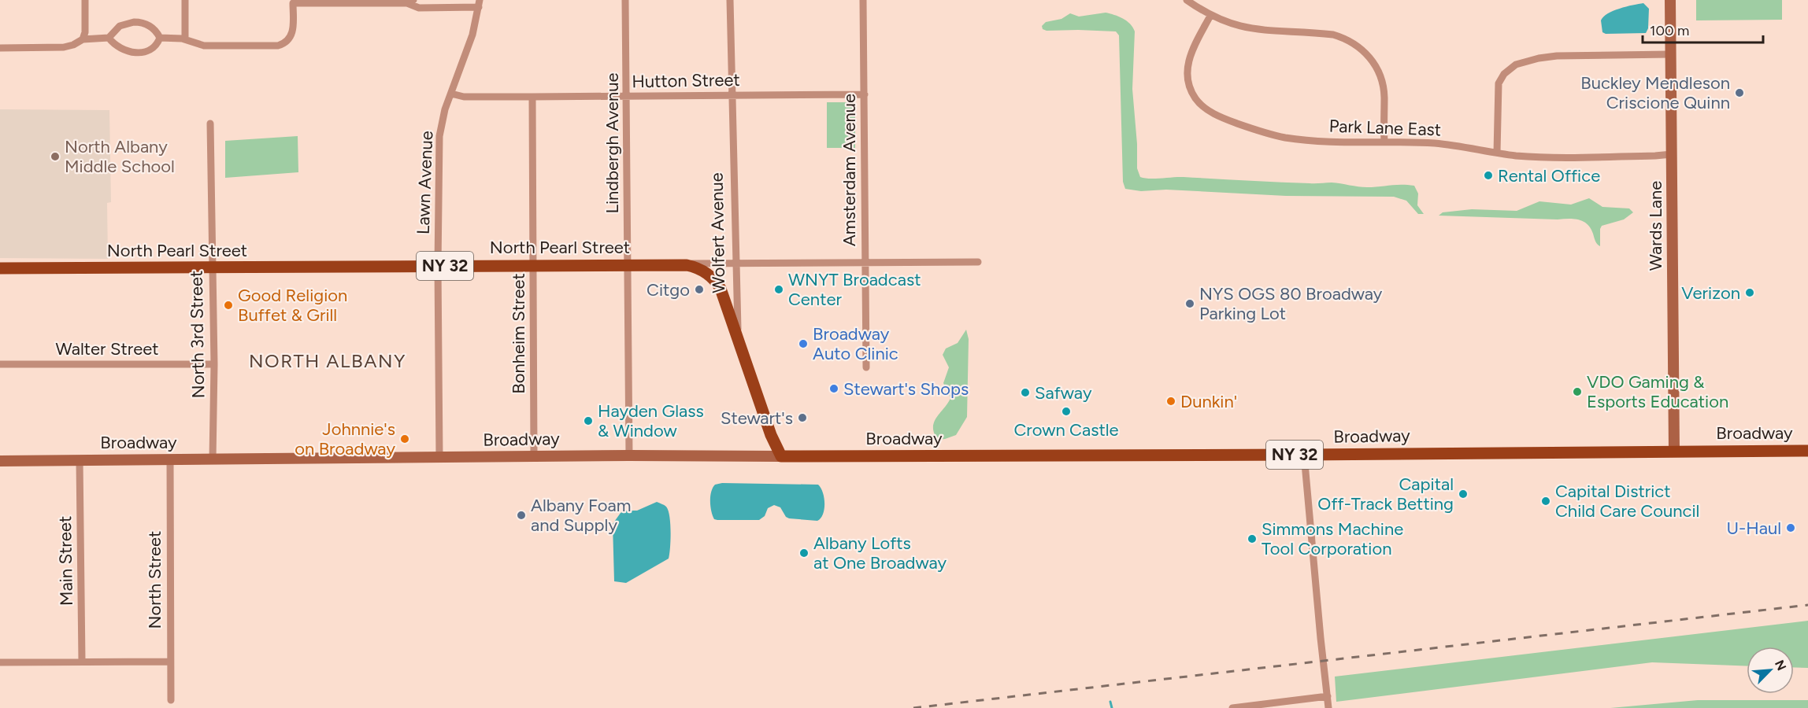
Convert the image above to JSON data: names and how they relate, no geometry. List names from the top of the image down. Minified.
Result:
{"streets":{"main road":["Wolfert Avenue","North Pearl Street","NY 32","Broadway"],"street":["Hutton Street","Park Lane East","Lindbergh Avenue","Amsterdam Avenue","Lawn Avenue","Wards Lane","Bonheim Street","North 3rd Street","Walter Street","Main Street","North Street"]},"crossings":[["Hutton Street","Lindbergh Avenue"],["Hutton Street","Amsterdam Avenue"],["Hutton Street","Lawn Avenue"],["Hutton Street","Wolfert Avenue"],["Hutton Street","Bonheim Street"],["Park Lane East","Wards Lane"],["Lindbergh Avenue","North Pearl Street"],["Lindbergh Avenue","Broadway"],["Amsterdam Avenue","North Pearl Street"],["Lawn Avenue","North Pearl Street"],["Lawn Avenue","Broadway"],["Wards Lane","Broadway"],["Wolfert Avenue","North Pearl Street"],["Wolfert Avenue","NY 32"],["Wolfert Avenue","Broadway"],["North Pearl Street","NY 32"],["North Pearl Street","Bonheim Street"],["North Pearl Street","North 3rd Street"],["Bonheim Street","Broadway"],["North 3rd Street","Walter Street"],["North 3rd Street","Broadway"],["Broadway","Main Street"],["Broadway","North Street"]],"districts":["NORTH ALBANY"],"places":["Buckley Mendleson Criscione Quinn","North Albany Middle School","Rental Office","Citgo","WNYT Broadcast Center","Verizon","NYS OGS 80 Broadway Parking Lot","Good Religion Buffet & Grill","Broadway Auto Clinic","Stewart's Shops","VDO Gaming & Esports Education","Safway","Dunkin'","Crown Castle","Stewart's","Hayden Glass & Window","Johnnie's on Broadway","Capital Off-Track Betting","Capital District Child Care Council","Albany Foam and Supply","U-Haul","Simmons Machine Tool Corporation","Albany Lofts at One Broadway"],"scale_bar":"100 m","north":"top right"}
